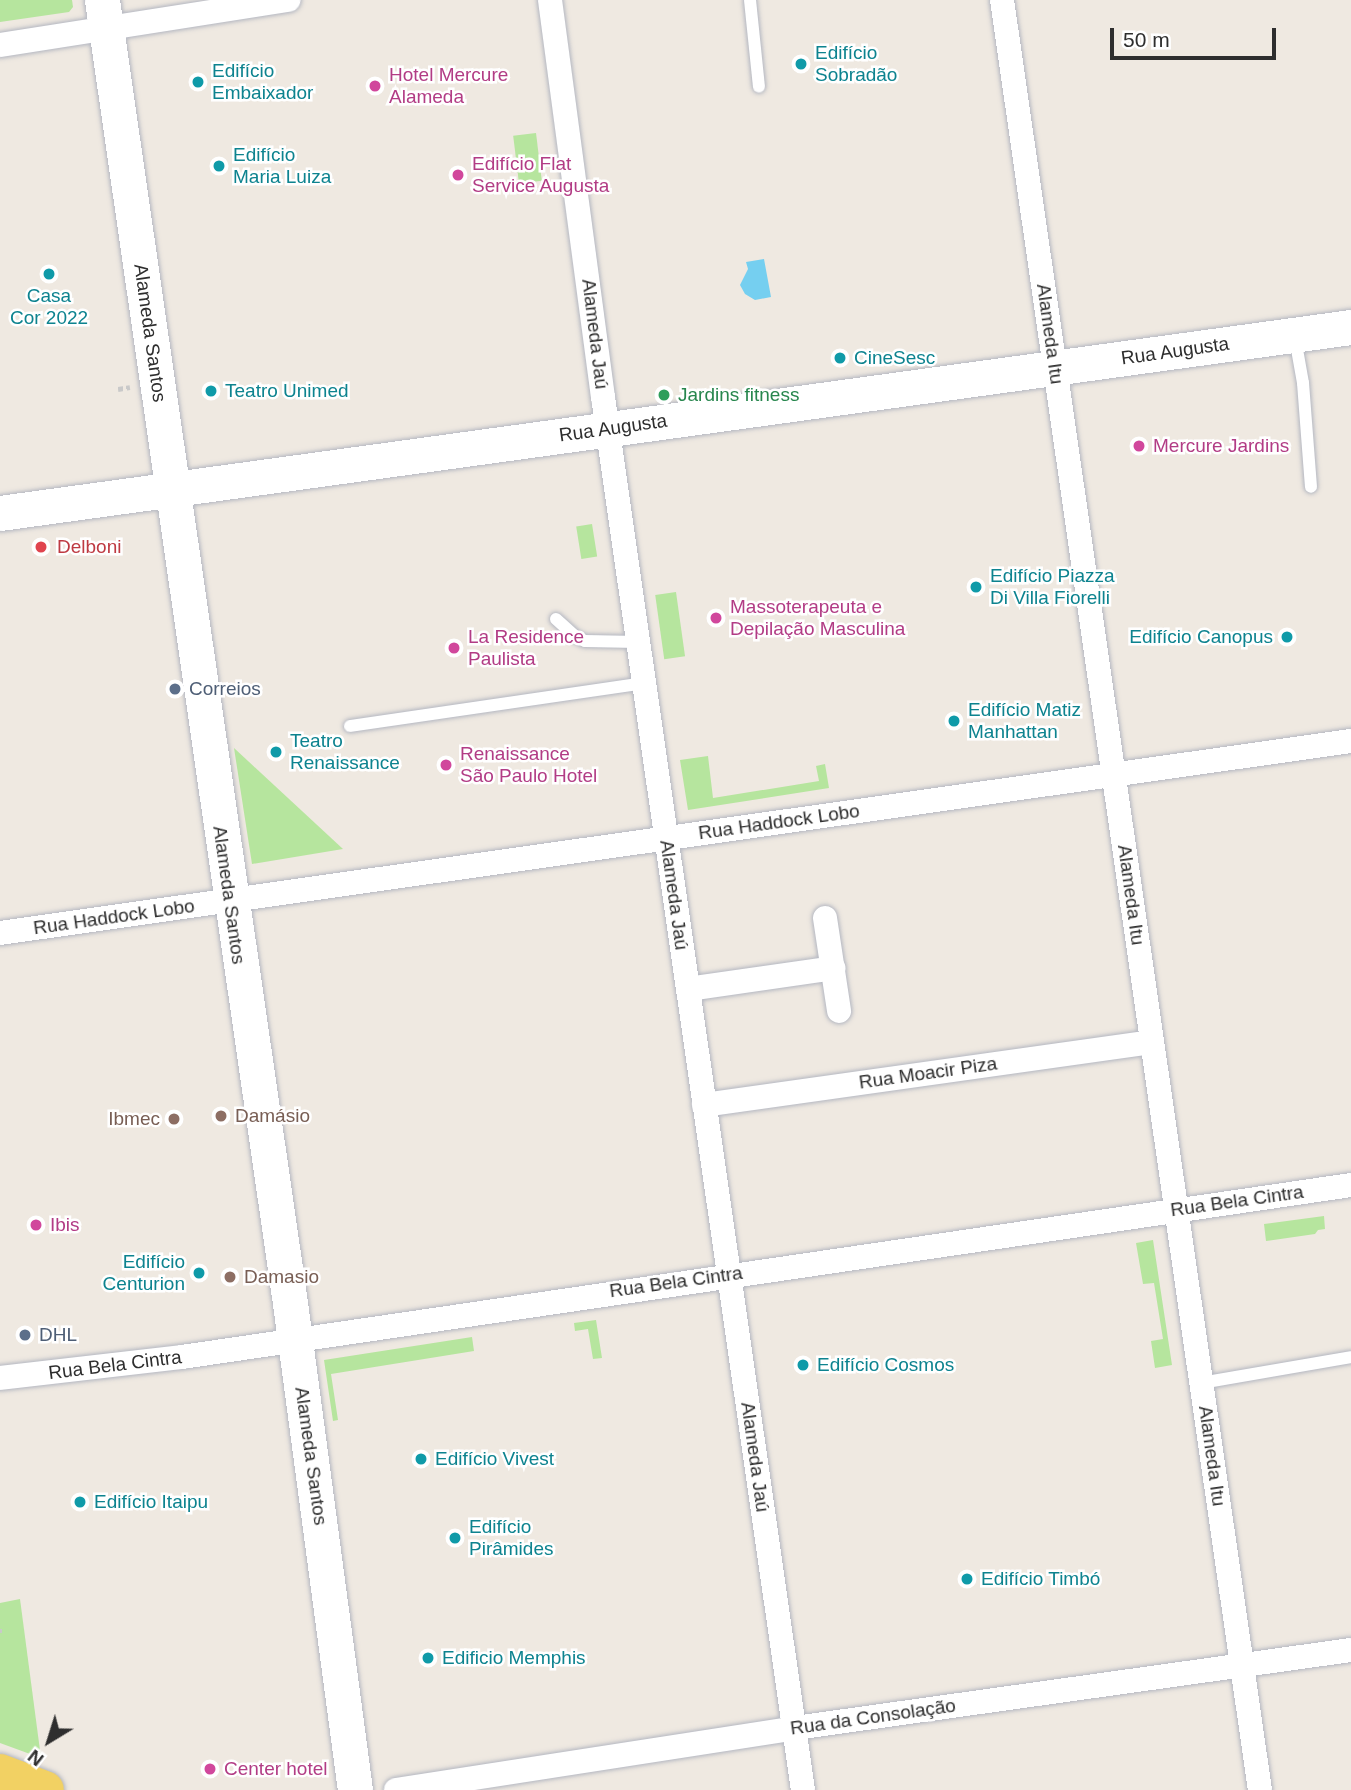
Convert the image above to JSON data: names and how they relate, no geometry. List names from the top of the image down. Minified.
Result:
{"streets":{"street":["Alameda Santos","Alameda Jaú","Alameda Itu","Rua Augusta","Rua Haddock Lobo","Rua Moacir Piza","Rua Bela Cintra","Rua da Consolação"]},"crossings":[["Alameda Santos","Rua Augusta"],["Alameda Santos","Rua Haddock Lobo"],["Alameda Santos","Rua Bela Cintra"],["Alameda Jaú","Rua Augusta"],["Alameda Jaú","Rua Haddock Lobo"],["Alameda Jaú","Rua Moacir Piza"],["Alameda Jaú","Rua Bela Cintra"],["Alameda Jaú","Rua da Consolação"],["Alameda Itu","Rua Augusta"],["Alameda Itu","Rua Haddock Lobo"],["Alameda Itu","Rua Moacir Piza"],["Alameda Itu","Rua Bela Cintra"],["Alameda Itu","Rua da Consolação"]],"places":["Edifício Sobradão","Edifício Embaixador","Hotel Mercure Alameda","Edifício Maria Luiza","Edifício Flat Service Augusta","Casa Cor 2022","CineSesc","Teatro Unimed","Jardins fitness","Mercure Jardins","Delboni","Edifício Piazza Di Villa Fiorelli","Massoterapeuta e Depilação Masculina","Edifício Canopus","La Residence Paulista","Correios","Edifício Matiz Manhattan","Teatro Renaissance","Renaissance São Paulo Hotel","Damásio","Ibmec","Ibis","Edifício Centurion","Damasio","DHL","Edifício Cosmos","Edifício Vivest","Edifício Itaipu","Edifício Pirâmides","Edifício Timbó","Edificio Memphis","Center hotel"],"scale_bar":"50 m","north":"bottom left"}
